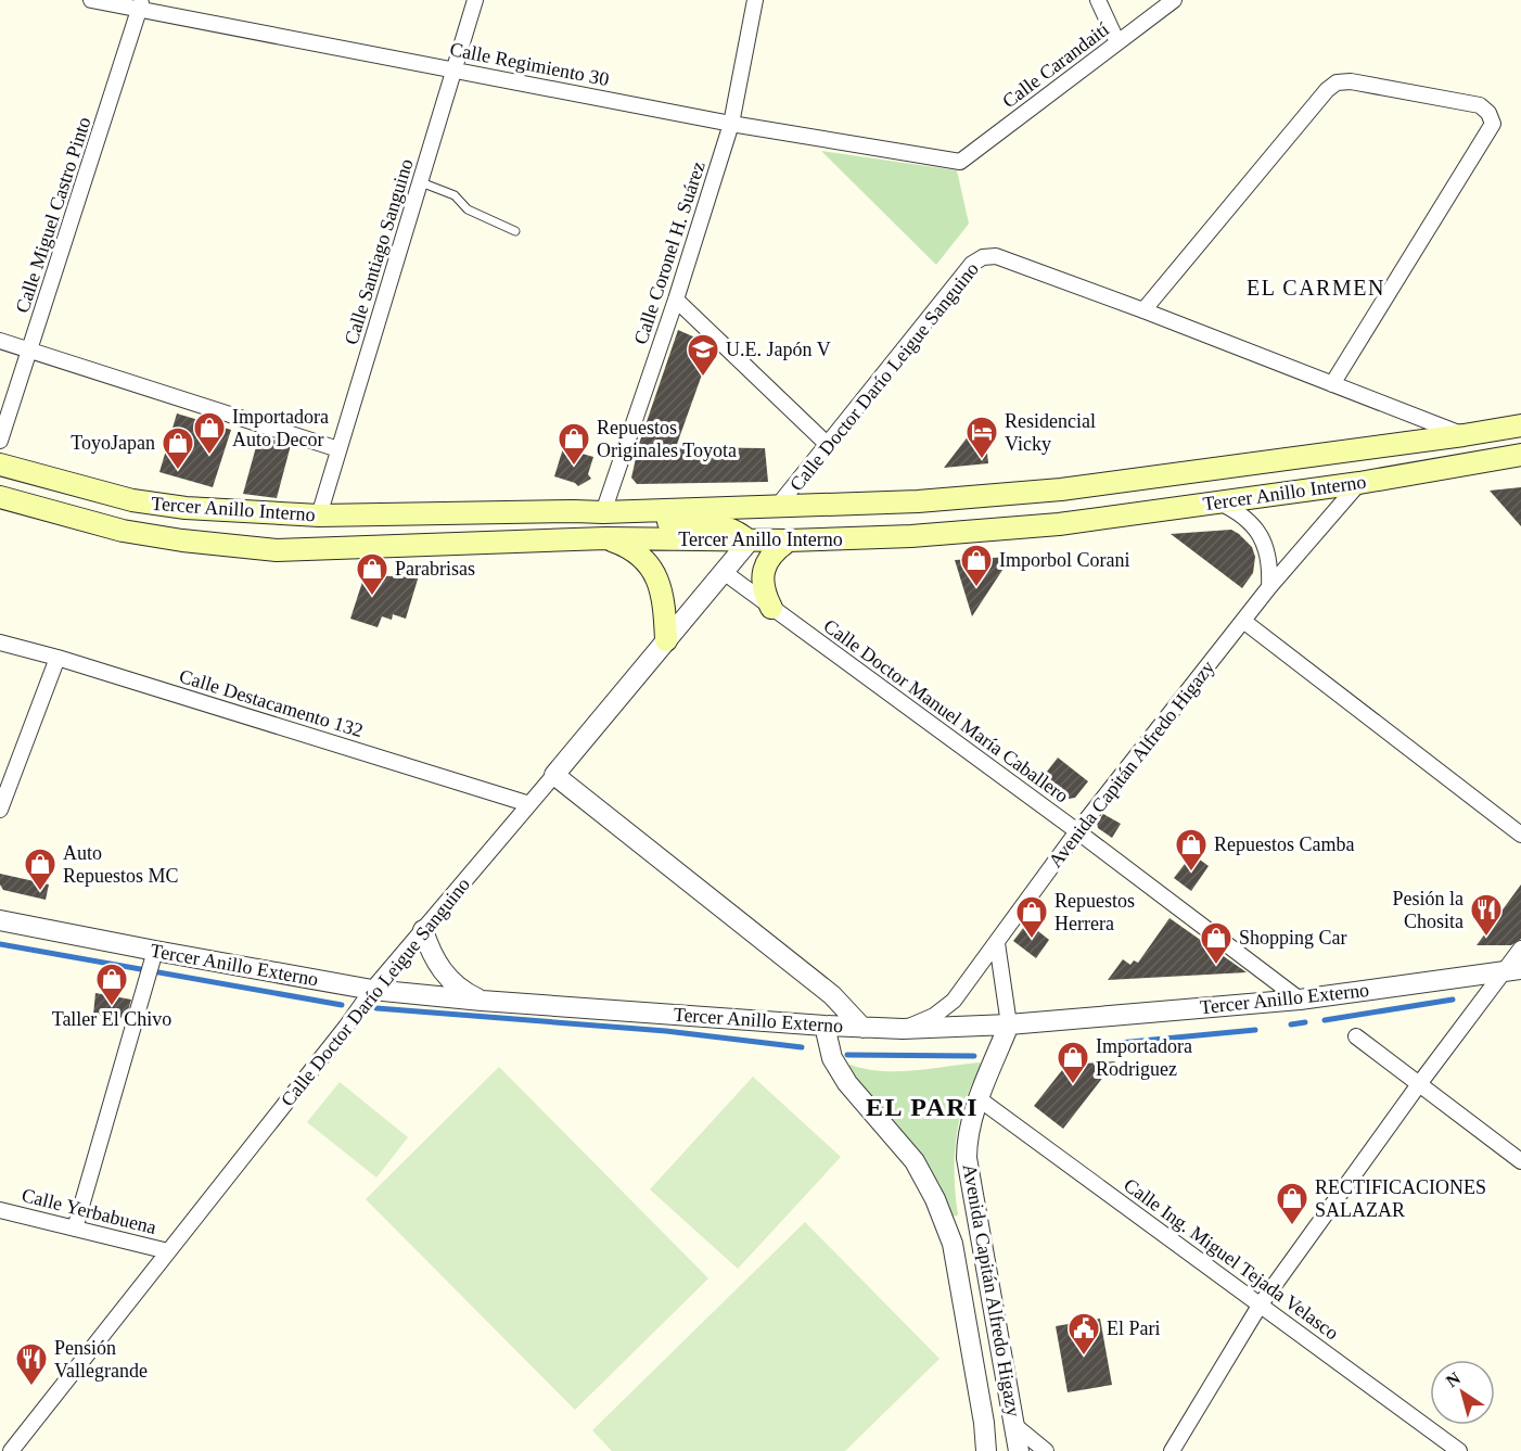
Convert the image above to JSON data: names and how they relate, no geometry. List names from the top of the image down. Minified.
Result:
{"streets":{"main road":["Tercer Anillo Interno"],"street":["Calle Regimiento 30","Calle Carandaití","Calle Miguel Castro Pinto","Calle Santiago Sanguino","Calle Coronel H. Suárez","Calle Doctor Darío Leigue Sanguino","Calle Destacamento 132","Calle Doctor Manuel María Caballero","Avenida Capitán Alfredo Higazy","Tercer Anillo Externo","Calle Yerbabuena","Calle Ing. Miguel Tejada Velasco"]},"crossings":[["Calle Regimiento 30","Calle Carandaití"],["Calle Regimiento 30","Calle Miguel Castro Pinto"],["Calle Regimiento 30","Calle Santiago Sanguino"],["Calle Regimiento 30","Calle Coronel H. Suárez"],["Calle Santiago Sanguino","Tercer Anillo Interno"],["Calle Coronel H. Suárez","Tercer Anillo Interno"],["Calle Doctor Darío Leigue Sanguino","Tercer Anillo Interno"],["Calle Doctor Darío Leigue Sanguino","Calle Destacamento 132"],["Calle Doctor Darío Leigue Sanguino","Calle Doctor Manuel María Caballero"],["Calle Doctor Darío Leigue Sanguino","Tercer Anillo Externo"],["Calle Doctor Darío Leigue Sanguino","Calle Yerbabuena"],["Tercer Anillo Interno","Avenida Capitán Alfredo Higazy"],["Calle Doctor Manuel María Caballero","Avenida Capitán Alfredo Higazy"],["Calle Doctor Manuel María Caballero","Tercer Anillo Externo"],["Avenida Capitán Alfredo Higazy","Tercer Anillo Externo"],["Avenida Capitán Alfredo Higazy","Calle Ing. Miguel Tejada Velasco"]],"districts":["EL CARMEN","EL PARI"],"places":{"school or university":["U.E. Japón V"],"shop":["Importadora Auto Decor","Repuestos Originales Toyota","ToyoJapan","Imporbol Corani","Parabrisas","Repuestos Camba","Auto Repuestos MC","Repuestos Herrera","Shopping Car","Taller El Chivo","Importadora Rodriguez","RECTIFICACIONES SALAZAR"],"hotel":["Residencial Vicky"],"restaurant":["Pesión la Chosita","Pensión Vallegrande"],"public building":["El Pari"]},"north":"top left"}
